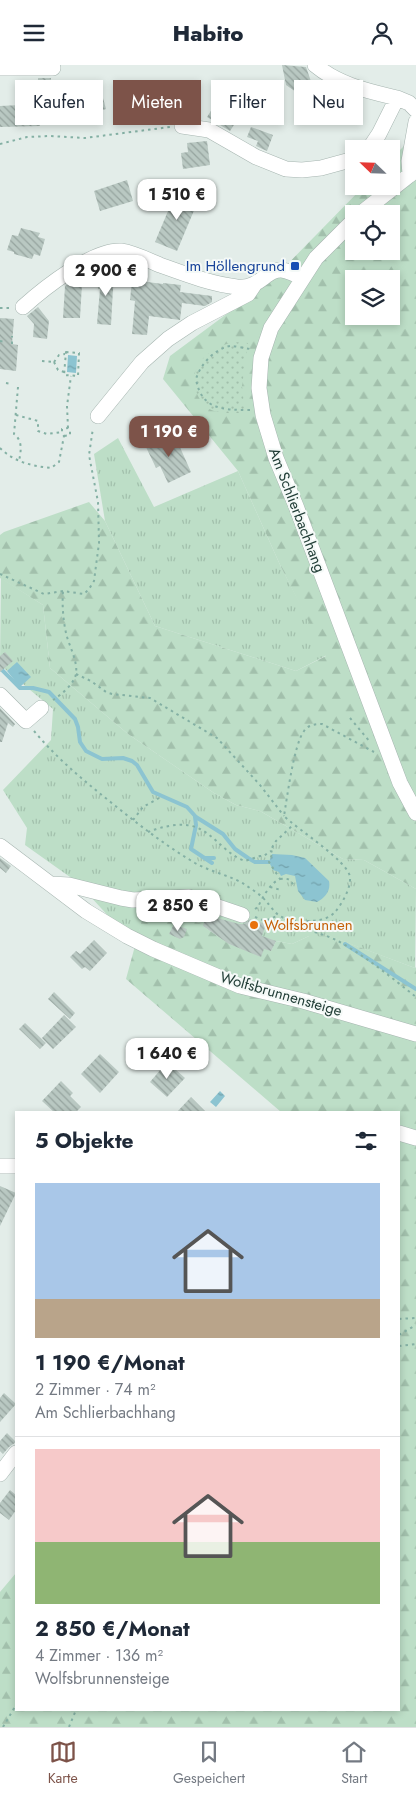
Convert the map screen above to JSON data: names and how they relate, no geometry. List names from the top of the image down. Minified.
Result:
{"streets":{"street":["Am Schlierbachhang","Wolfsbrunnensteige"]},"places":{"transit":["Im Höllengrund"],"other":["Wolfsbrunnen"]},"north":"top left","page":{"header":"Habito","chip":["Kaufen","Mieten","Filter","Neu"],"price":["1 510 €","2 900 €","1 190 €","2 850 €","1 640 €"],"heading":"5 Objekte","list":[{"name":"1 190 €/Monat","note":"2 Zimmer · 74 m² · Am Schlierbachhang"},{"name":"2 850 €/Monat","note":"4 Zimmer · 136 m² · Wolfsbrunnensteige"}],"tabs":["Karte","Gespeichert","Start"]}}
